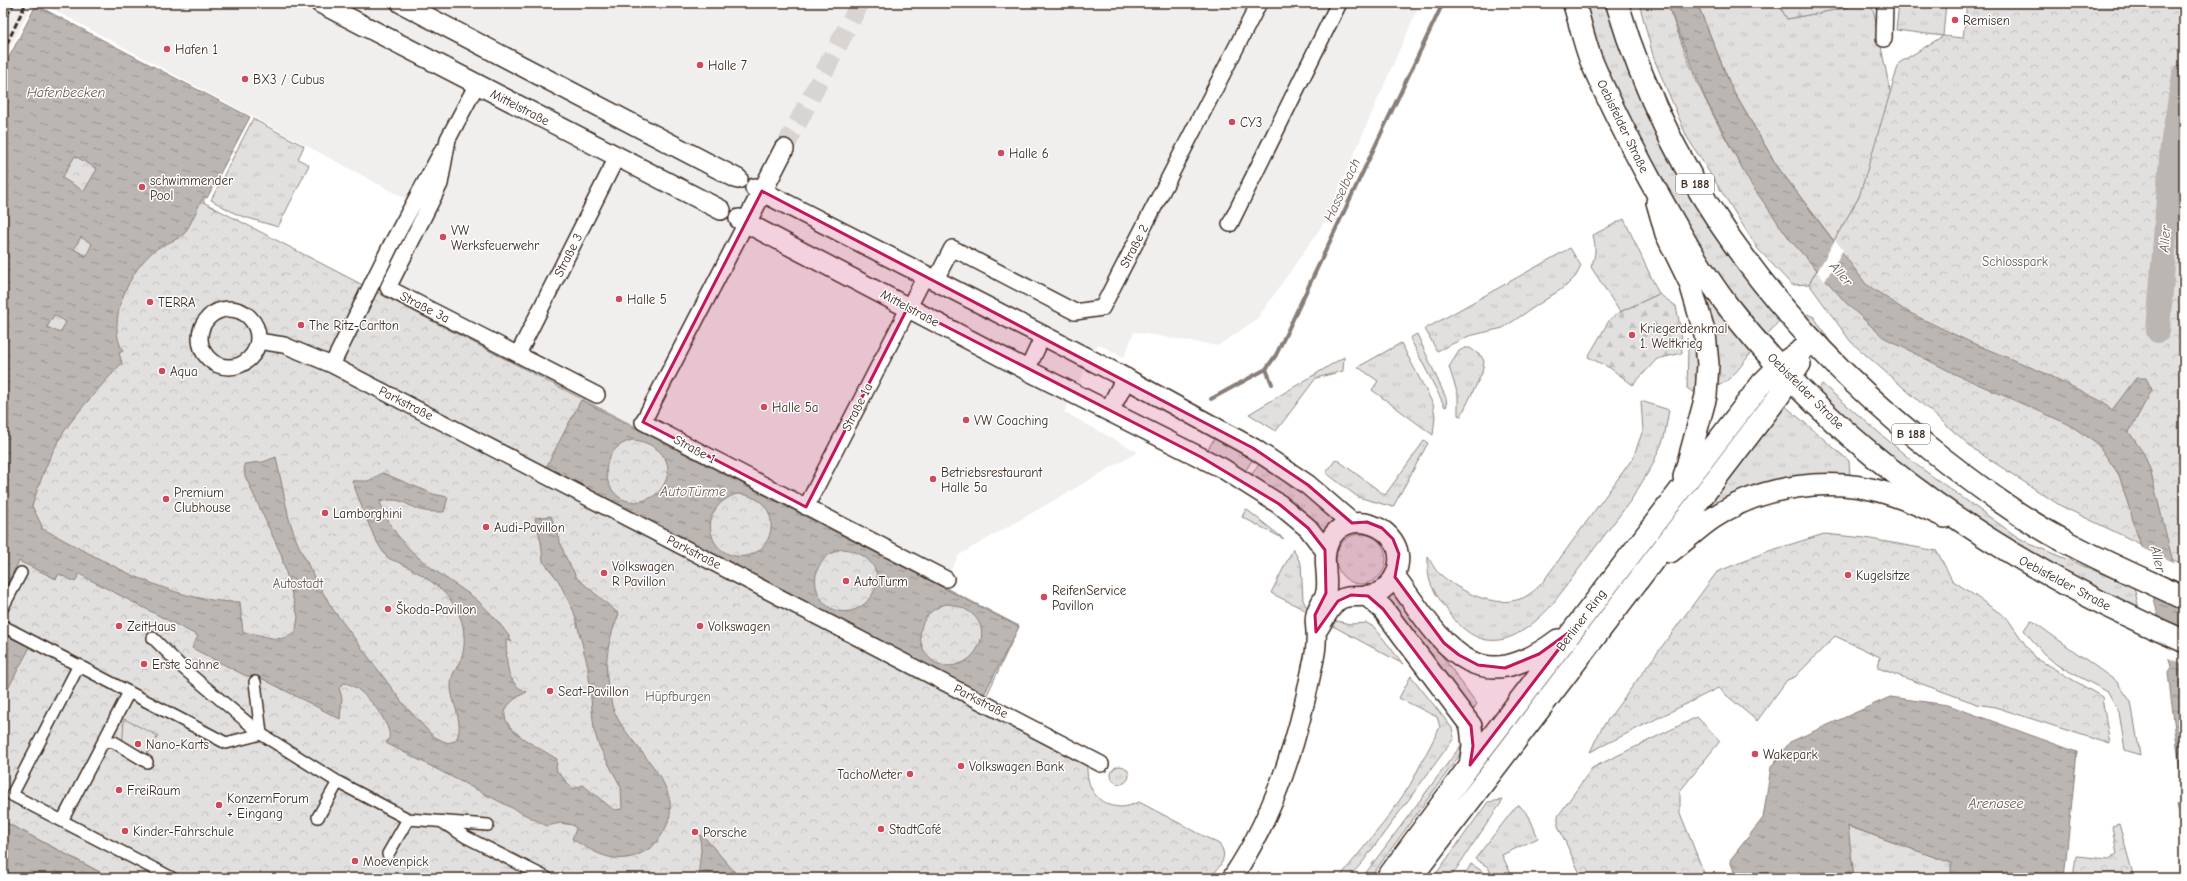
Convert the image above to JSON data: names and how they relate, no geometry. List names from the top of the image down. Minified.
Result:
{"streets":{"main road":["Oebisfelder Straße","B 188","Berliner Ring"],"street":["Mittelstraße","Straße 2","Straße 3","Straße 3a","Parkstraße","Straße 1a","Straße 1"]},"crossings":[["Mittelstraße","Straße 3"],["Mittelstraße","Straße 3a"],["Mittelstraße","Straße 1a"],["Mittelstraße","Straße 1"],["Oebisfelder Straße","Berliner Ring"],["Straße 2","Straße 1a"],["Straße 3","Straße 3a"],["Straße 1a","Straße 1"]],"water":["Hafenbecken","Hasselbach","Aller","AutoTürme","Arenasee"],"parks":["Schlosspark","Autostadt","Hüpfburgen"],"places":["Remisen","Hafen 1","Halle 7","BX3 / Cubus","CY3","Halle 6","schwimmender Pool","VW Werksfeuerwehr","Halle 5","TERRA","The Ritz-Carlton","Kriegerdenkmal 1. Weltkrieg","Aqua","Halle 5a","VW Coaching","Betriebsrestaurant Halle 5a","Premium Clubhouse","Lamborghini","Audi-Pavillon","Volkswagen R Pavillon","Kugelsitze","AutoTurm","ReifenService Pavillon","Škoda-Pavillon","ZeitHaus","Volkswagen","Erste Sahne","Seat-Pavillon","Nano-Karts","Wakepark","Volkswagen Bank","TachoMeter","FreiRaum","KonzernForum + Eingang","StadtCafé","Kinder-Fahrschule","Porsche","Moevenpick"]}
